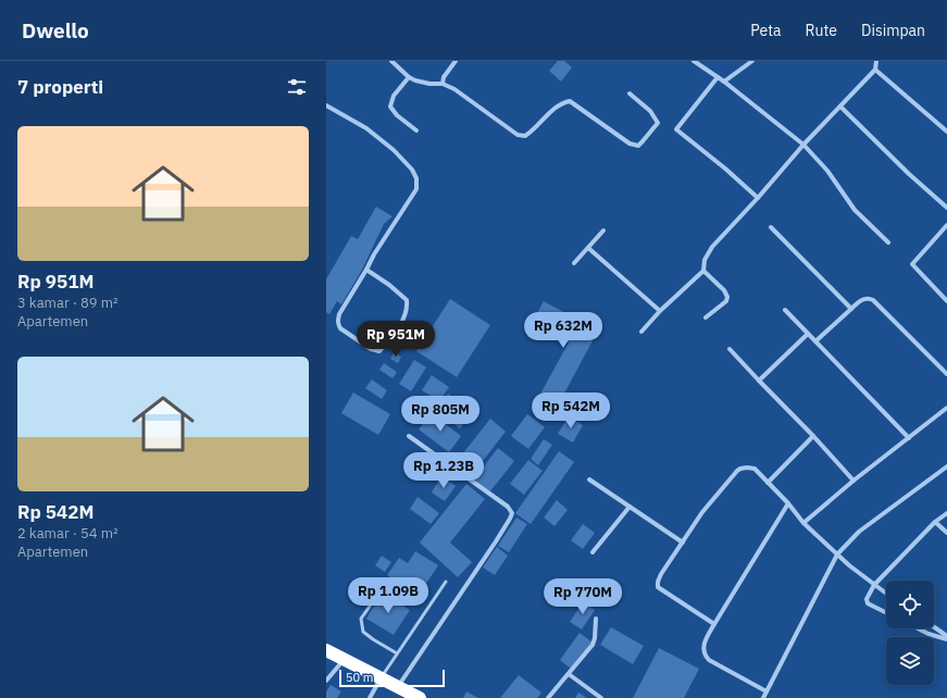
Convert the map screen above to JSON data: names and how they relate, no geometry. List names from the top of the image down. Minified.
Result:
{"scale_bar":"50 m","page":{"header":"Dwello","nav":["Peta","Rute","Disimpan"],"heading":"7 properti","list":[{"name":"Rp 951M","note":"3 kamar · 89 m² · Apartemen"},{"name":"Rp 542M","note":"2 kamar · 54 m² · Apartemen"}],"price":["Rp 632M","Rp 951M","Rp 542M","Rp 805M","Rp 1.23B","Rp 1.09B","Rp 770M"],"scale":"50 m"}}
